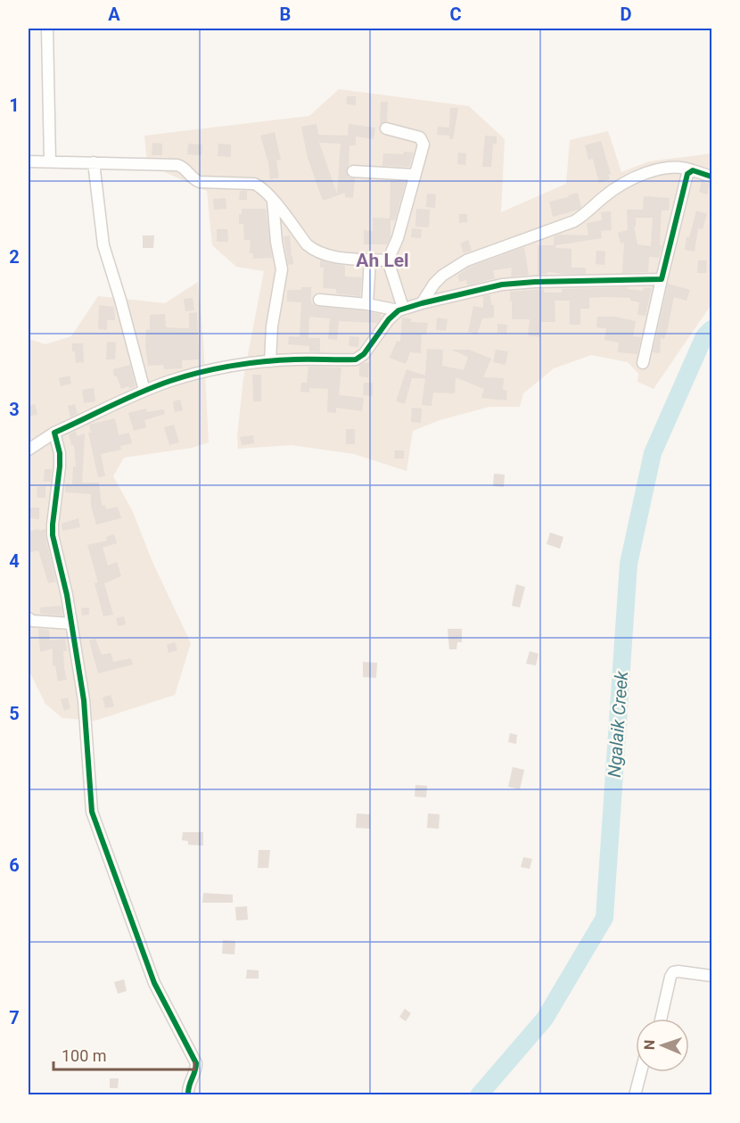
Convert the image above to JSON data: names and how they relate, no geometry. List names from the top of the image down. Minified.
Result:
{"districts":["Ah Lel"],"water":["Ngalaik Creek"],"scale_bar":"100 m","north":"left","grid":{"columns":["A","B","C","D"],"rows":["1","2","3","4","5","6","7"]}}
